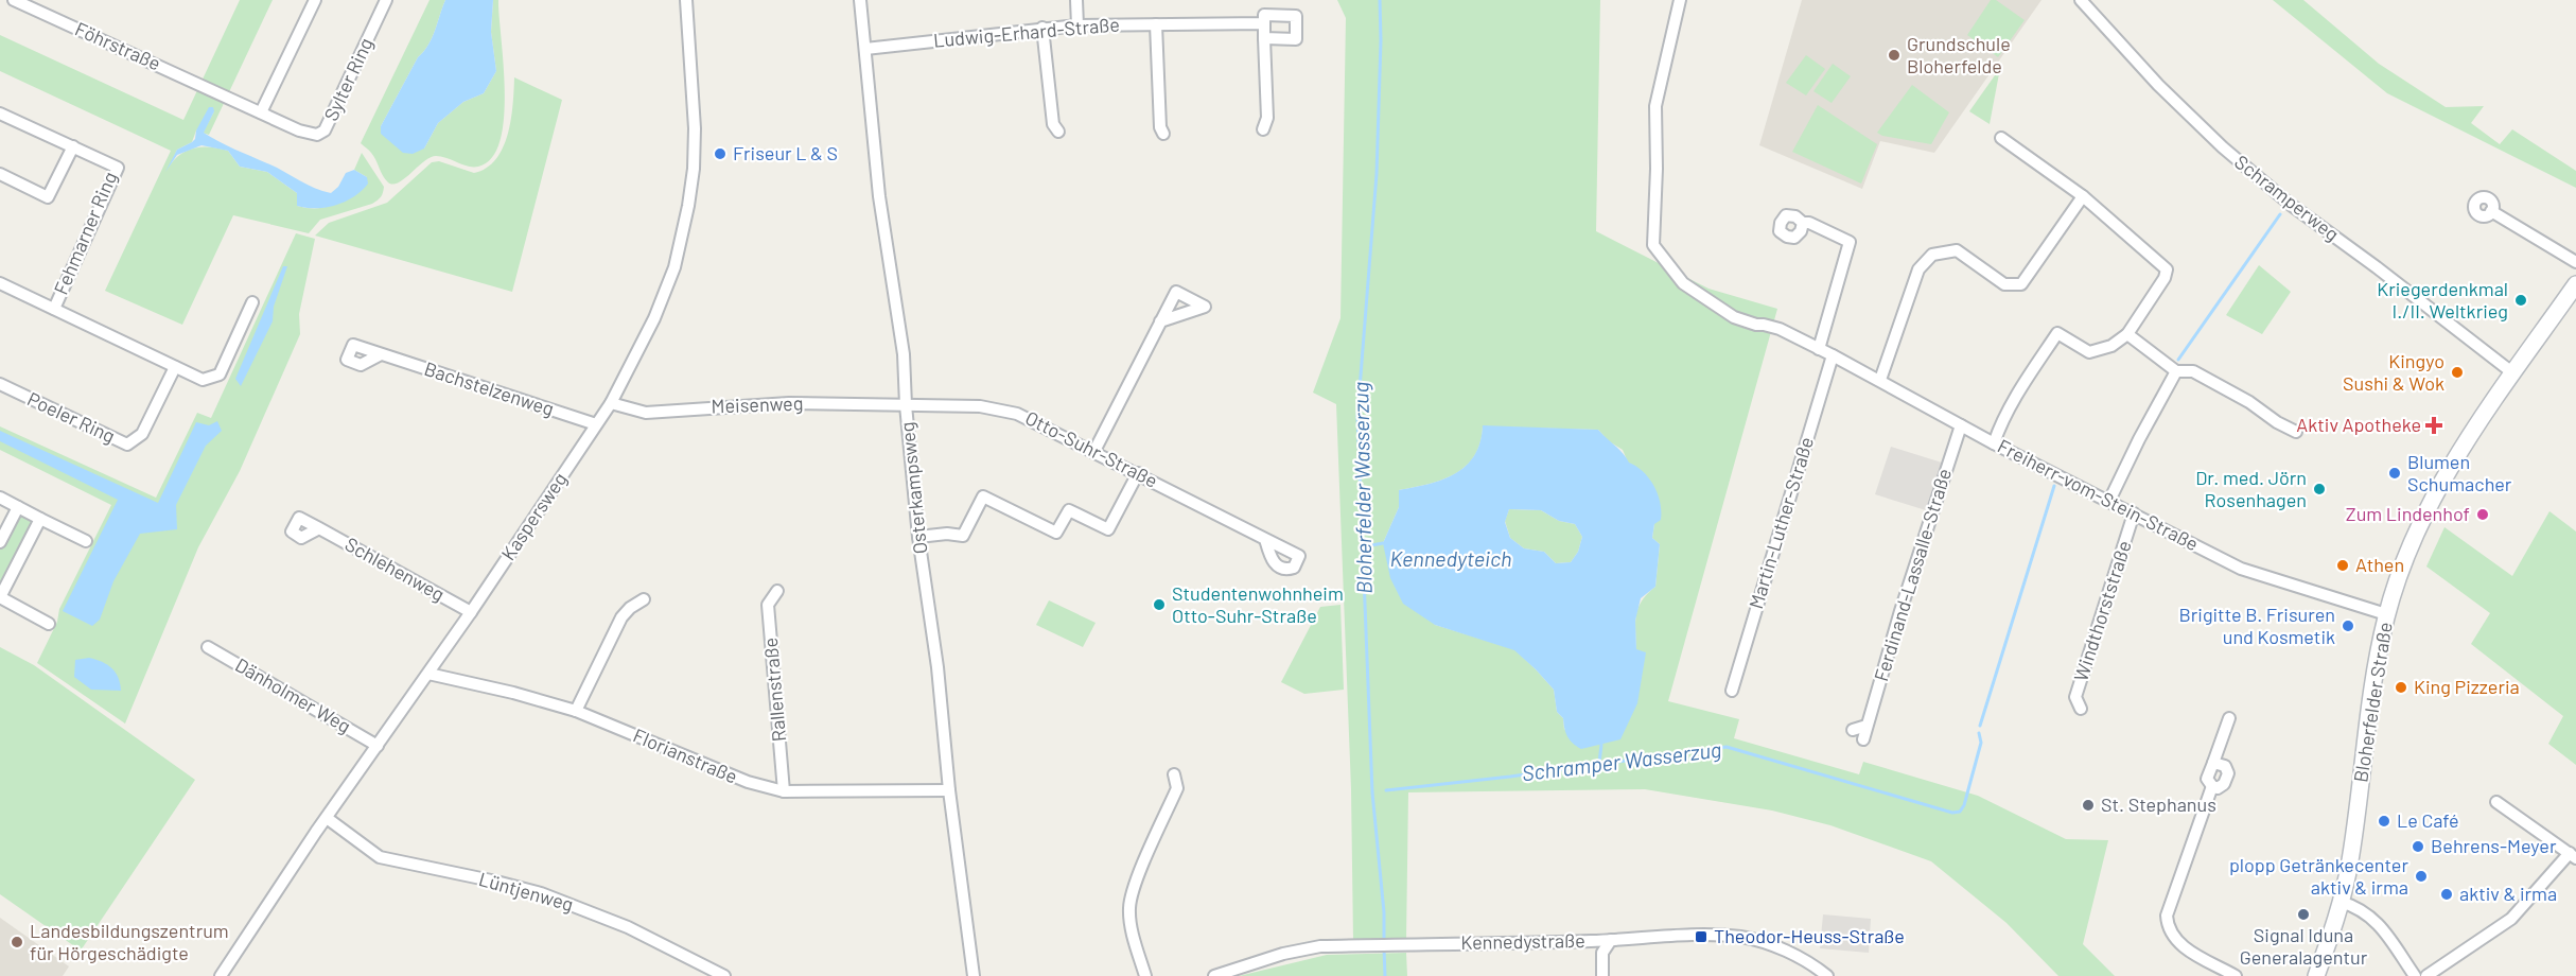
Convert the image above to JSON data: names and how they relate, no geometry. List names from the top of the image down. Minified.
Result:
{"streets":{"street":["Ludwig-Erhard-Straße","Föhrstraße","Sylter Ring","Schramperweg","Fehmarner Ring","Bachstelzenweg","Meisenweg","Poeler Ring","Otto-Suhr-Straße","Osterkampsweg","Freiherr-vom-Stein-Straße","Kaspersweg","Martin-Luther-Straße","Schlehenweg","Ferdinand-Lassalle-Straße","Windthorststraße","Rallenstraße","Dänholmer Weg","Bloherfelder Straße","Florianstraße","Lüntjenweg","Kennedystraße"]},"crossings":[["Ludwig-Erhard-Straße","Osterkampsweg"],["Föhrstraße","Sylter Ring"],["Schramperweg","Bloherfelder Straße"],["Bachstelzenweg","Kaspersweg"],["Meisenweg","Otto-Suhr-Straße"],["Meisenweg","Osterkampsweg"],["Meisenweg","Kaspersweg"],["Otto-Suhr-Straße","Osterkampsweg"],["Osterkampsweg","Florianstraße"],["Freiherr-vom-Stein-Straße","Martin-Luther-Straße"],["Freiherr-vom-Stein-Straße","Ferdinand-Lassalle-Straße"],["Freiherr-vom-Stein-Straße","Windthorststraße"],["Freiherr-vom-Stein-Straße","Bloherfelder Straße"],["Kaspersweg","Schlehenweg"],["Kaspersweg","Dänholmer Weg"],["Kaspersweg","Florianstraße"],["Kaspersweg","Lüntjenweg"],["Rallenstraße","Florianstraße"]],"water":["Bloherfelder Wasserzug","Kennedyteich","Schramper Wasserzug"],"places":{"other":["Grundschule Bloherfelde","Friseur L & S","Kriegerdenkmal I./II. Weltkrieg","Kingyo Sushi & Wok","Blumen Schumacher","Dr. med. Jörn Rosenhagen","Zum Lindenhof","Athen","Studentenwohnheim Otto-Suhr-Straße","Brigitte B. Frisuren und Kosmetik","King Pizzeria","St. Stephanus","Le Café","Behrens-Meyer","plopp Getränkecenter aktiv & irma","aktiv & irma","Signal Iduna Generalagentur","Landesbildungszentrum für Hörgeschädigte"],"health":["Aktiv Apotheke"],"transit":["Theodor-Heuss-Straße"]}}
